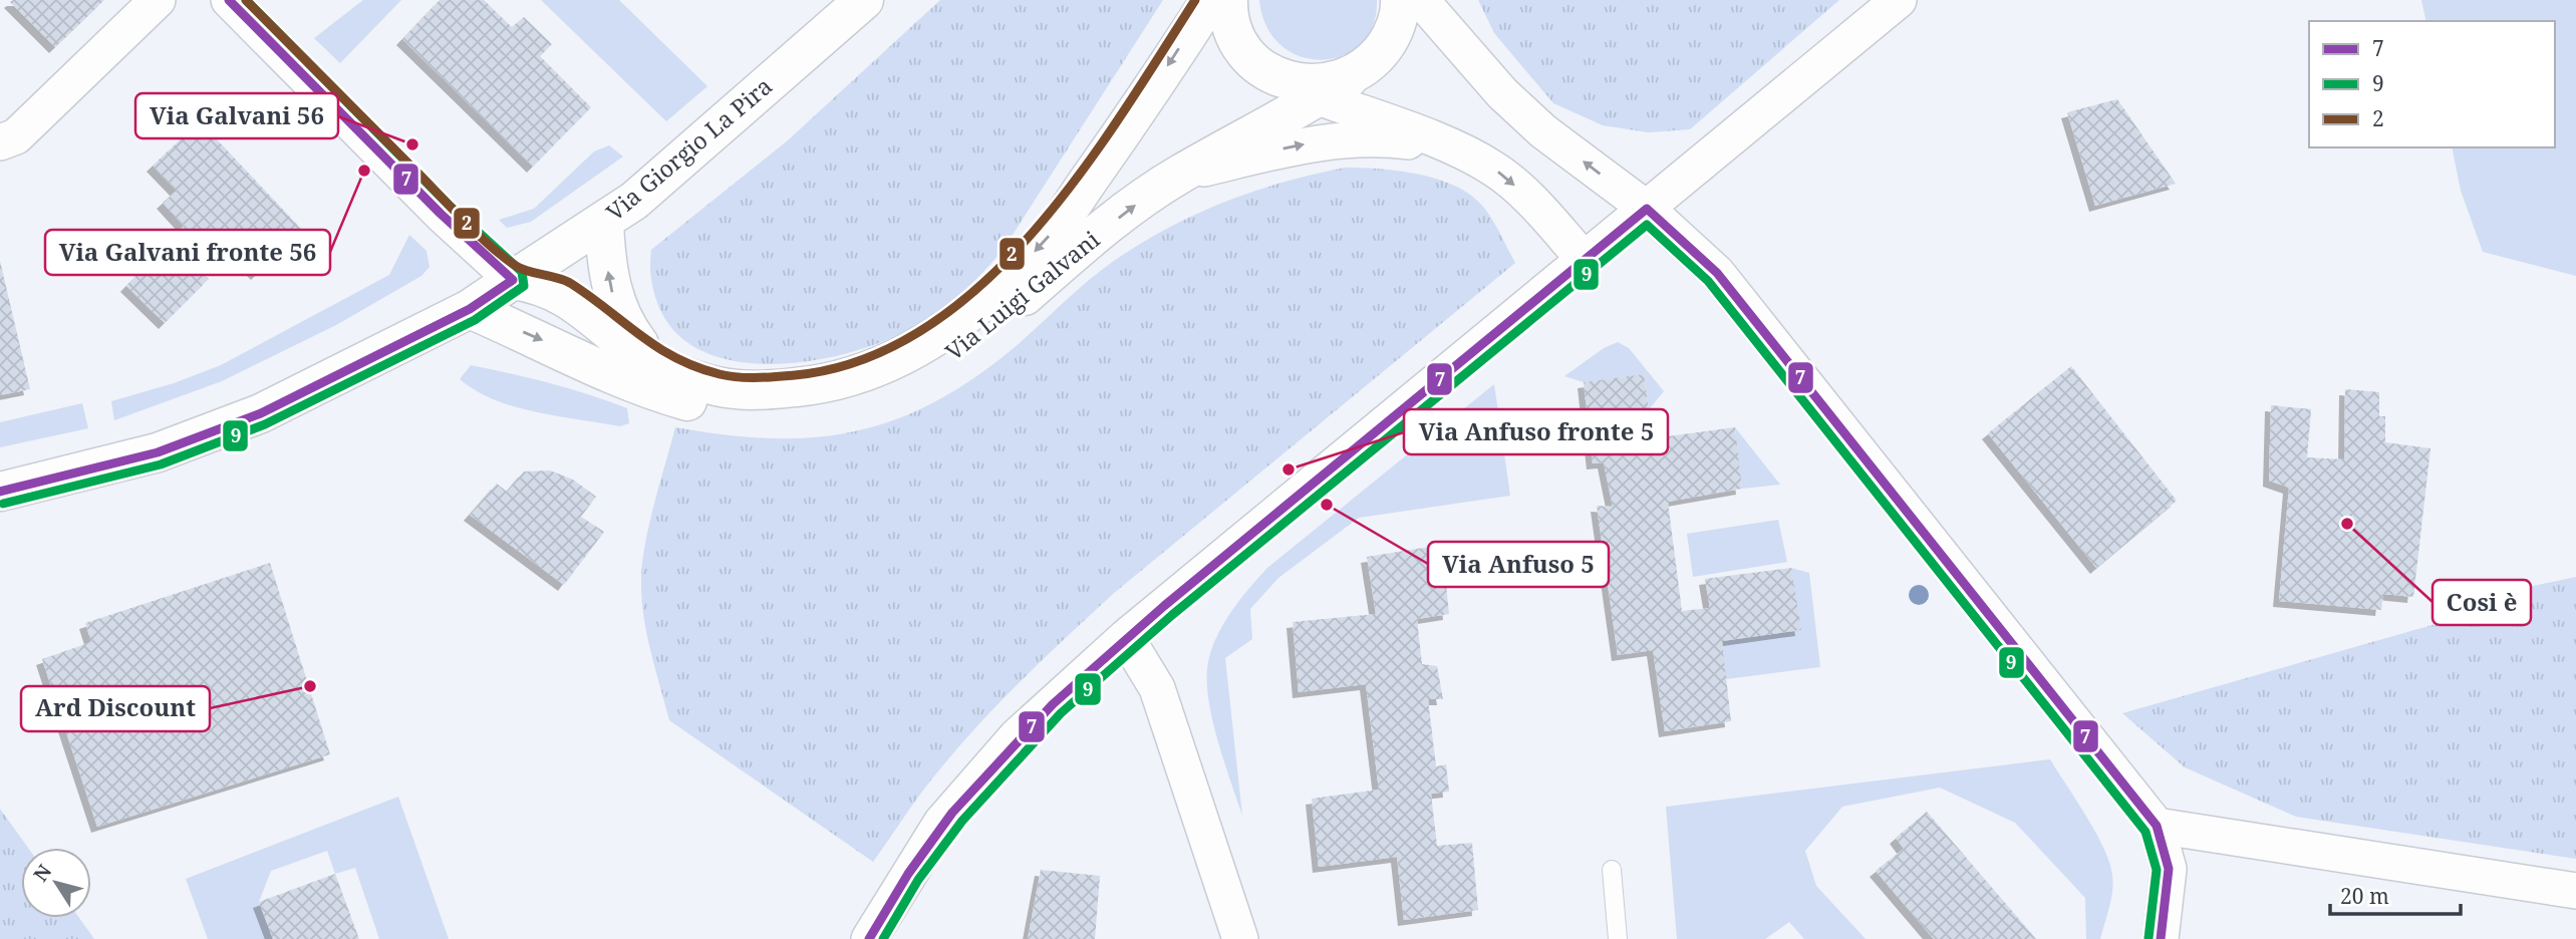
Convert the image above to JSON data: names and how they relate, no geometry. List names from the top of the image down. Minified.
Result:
{"streets":{"main road":["Via Giorgio La Pira","Via Luigi Galvani"]},"crossings":[["Via Giorgio La Pira","Via Luigi Galvani"]],"places":["Via Galvani 56","Via Galvani fronte 56","Via Anfuso fronte 5","Via Anfuso 5","Cosi è","Ard Discount"],"lines":["transit line 7","transit line 9","transit line 2"],"legend":["7","9","2"],"scale_bar":"20 m","north":"top left"}
